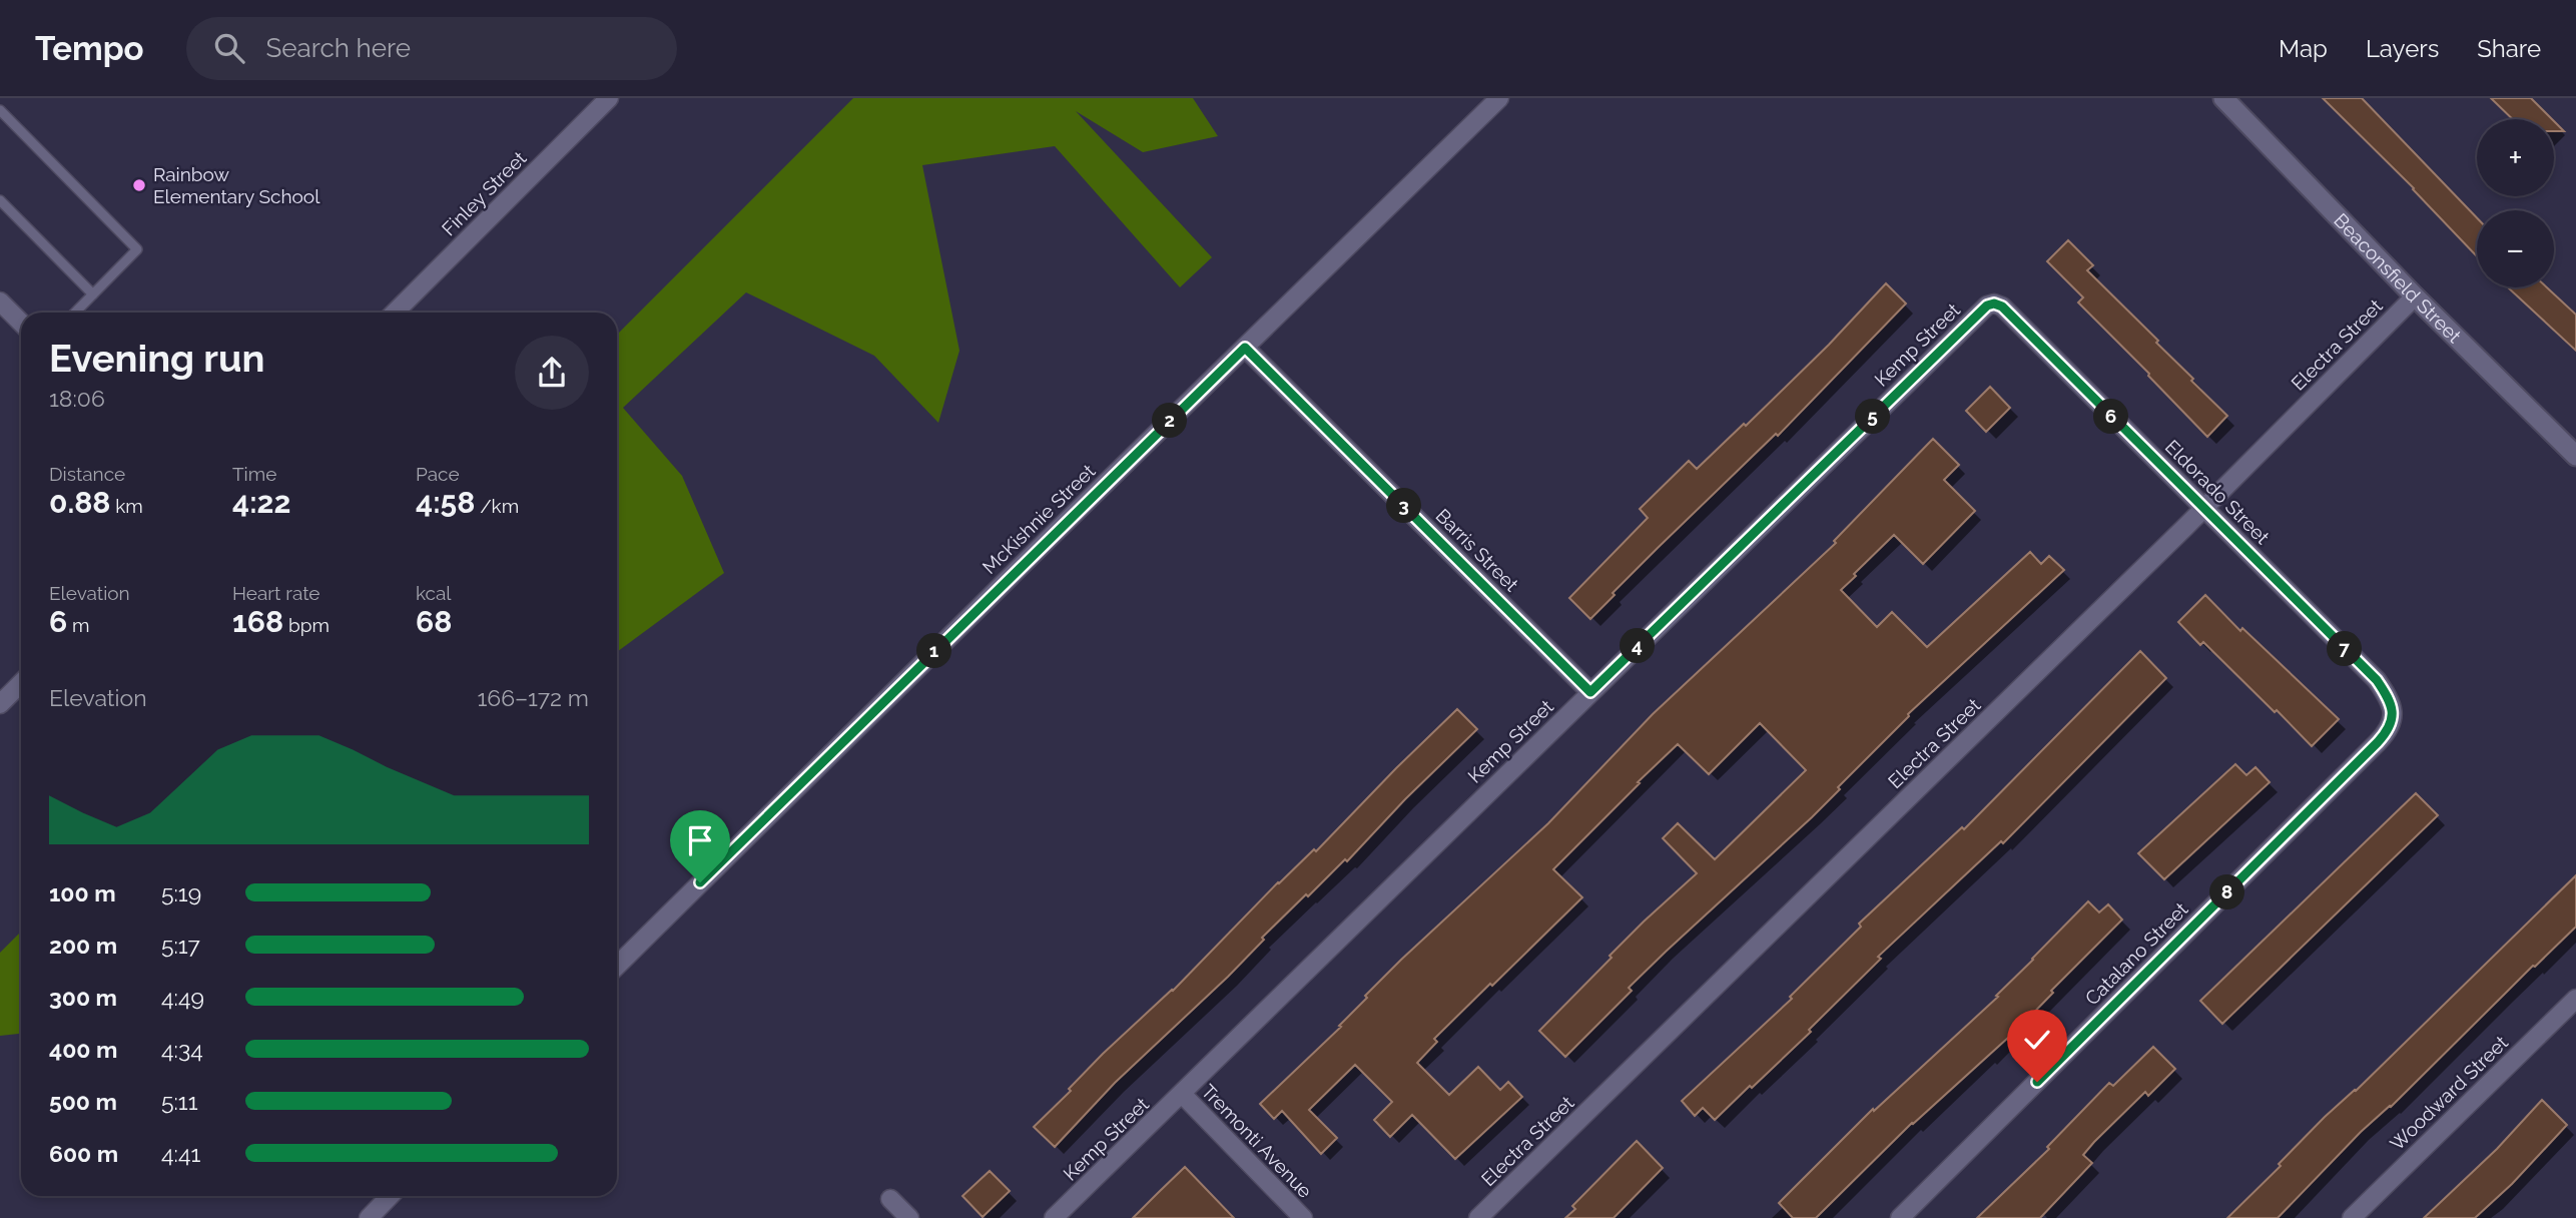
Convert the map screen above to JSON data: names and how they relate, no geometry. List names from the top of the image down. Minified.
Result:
{"streets":{"street":["Finley Street","Beaconsfield Street","Kemp Street","Electra Street","Eldorado Street","McKishnie Street","Barris Street","Catalano Street","Woodward Street","Tremonti Avenue"]},"crossings":[["Beaconsfield Street","Electra Street"],["Kemp Street","Eldorado Street"],["Kemp Street","Barris Street"],["Kemp Street","Tremonti Avenue"],["Electra Street","Eldorado Street"],["Eldorado Street","Catalano Street"],["McKishnie Street","Barris Street"]],"places":["Rainbow Elementary School"],"page":{"header":"Tempo","search":"Search here","nav":["Map","Layers","Share"],"map_buttons":["+","−"],"heading":["Evening run","18:06"],"pins":["5","6","2","3","4","7","1","8"],"stats":[["Distance","0.88 km"],["Time","4:22"],["Pace","4:58 /km"],["Elevation","6 m"],["Heart rate","168 bpm"],["kcal","68"]],"chart":["Elevation","166–172 m"],"list":[{"name":"100 m","note":"5:19"},{"name":"200 m","note":"5:17"},{"name":"300 m","note":"4:49"},{"name":"400 m","note":"4:34"},{"name":"500 m","note":"5:11"},{"name":"600 m","note":"4:41"}]}}
